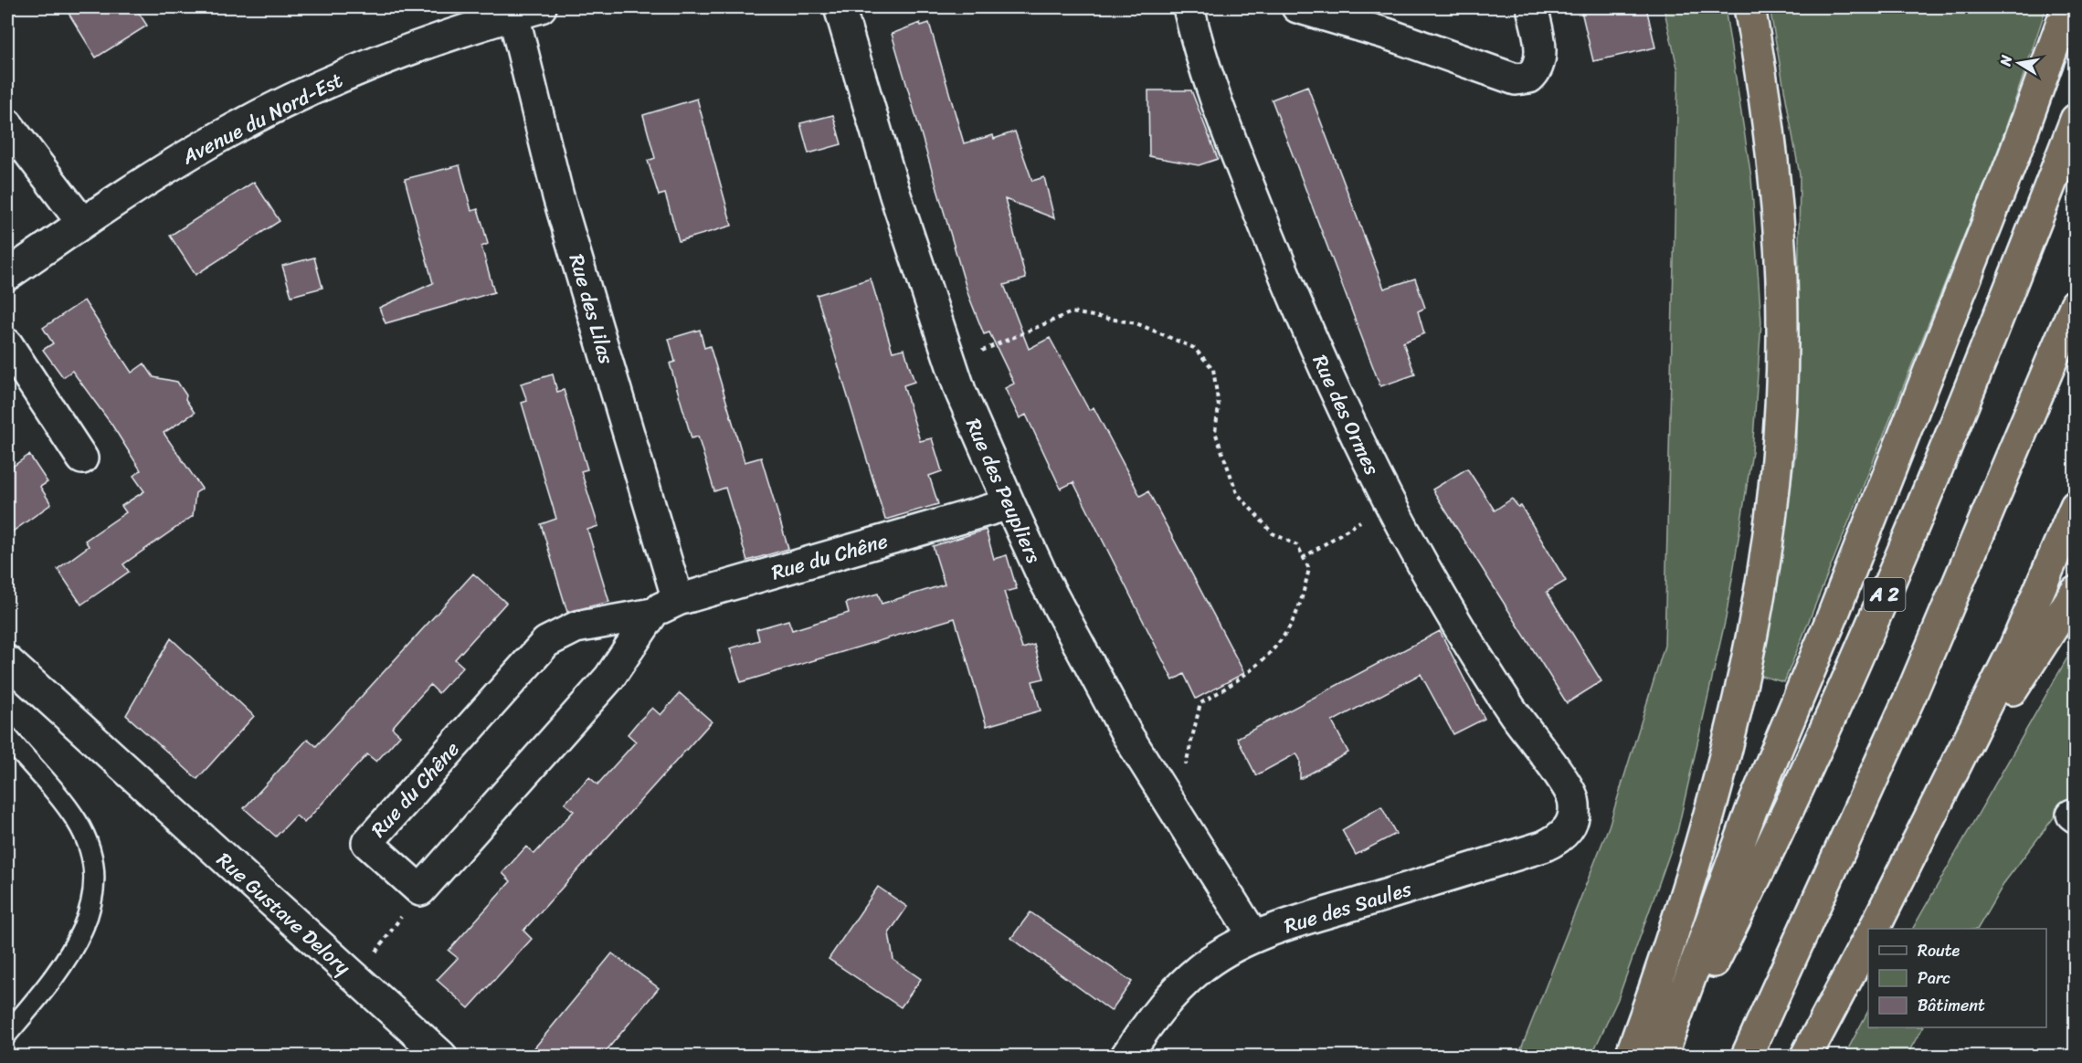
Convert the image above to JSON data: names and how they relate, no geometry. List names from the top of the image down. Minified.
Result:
{"streets":{"highway":["A 2"],"street":["Avenue du Nord-Est","Rue des Lilas","Rue des Ormes","Rue des Peupliers","Rue du Chêne","Rue des Saules","Rue Gustave Delory"]},"crossings":[["Avenue du Nord-Est","Rue des Lilas"],["Rue des Lilas","Rue du Chêne"],["Rue des Ormes","Rue des Saules"],["Rue des Peupliers","Rue du Chêne"],["Rue des Peupliers","Rue des Saules"]],"legend":["Route","Parc","Bâtiment"],"north":"left"}
